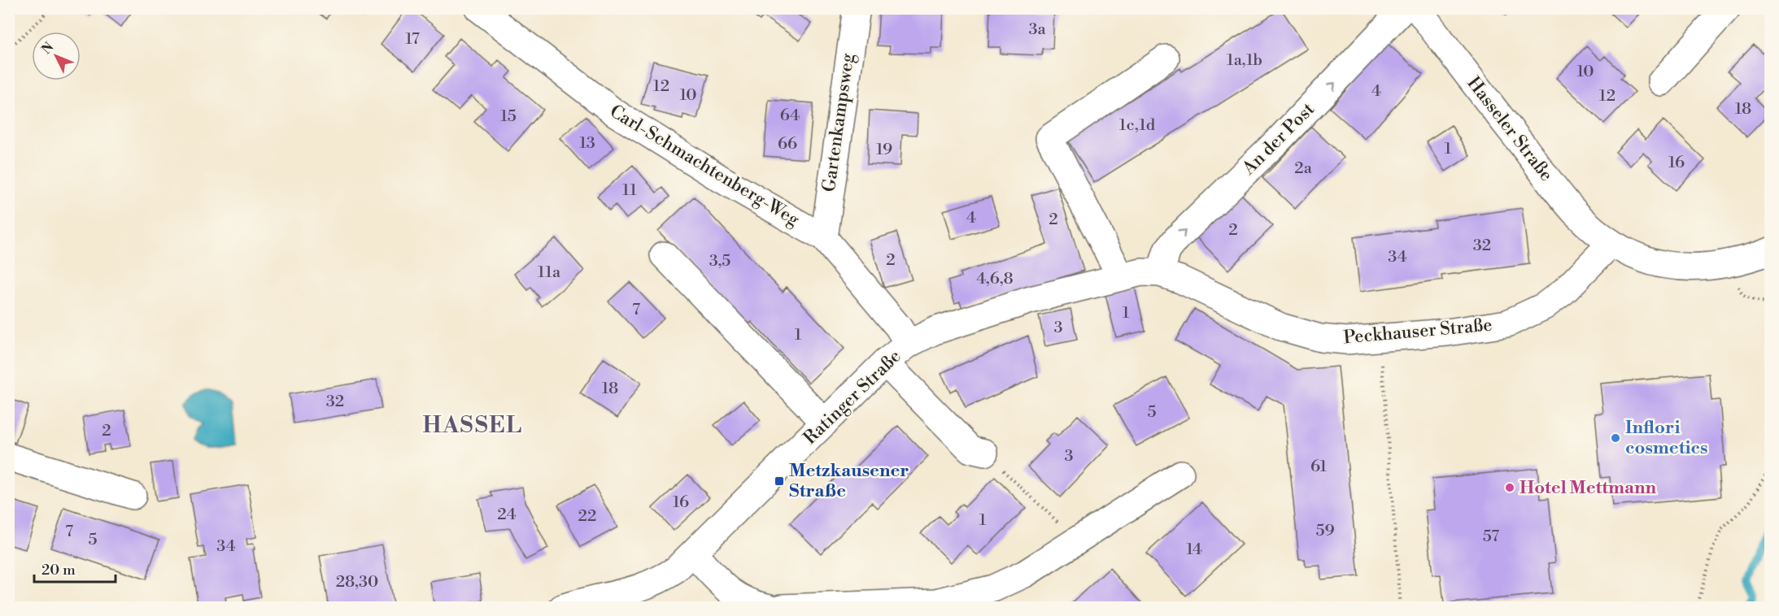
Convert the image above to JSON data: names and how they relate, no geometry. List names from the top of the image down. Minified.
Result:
{"streets":{"street":["Gartenkampsweg","Hasseler Straße","An der Post","Carl-Schmachtenberg-Weg","Peckhauser Straße","Ratinger Straße"]},"crossings":[["Gartenkampsweg","Carl-Schmachtenberg-Weg"],["Hasseler Straße","Peckhauser Straße"],["An der Post","Peckhauser Straße"],["An der Post","Ratinger Straße"],["Carl-Schmachtenberg-Weg","Ratinger Straße"],["Peckhauser Straße","Ratinger Straße"]],"one_way":["An der Post"],"districts":["HASSEL"],"places":{"other":["Inflori cosmetics","Hotel Mettmann"],"transit":["Metzkausener Straße"]},"house_numbers":["3a","17","1a,1b","10","12","4","10","12","18","64","15","1c,1d","13","66","1","19","16","2a","11","4","2","2","32","34","2","3,5","11a","4,6,8","7","1","3","1","18","32","5","2","3","61","16","24","22","1","59","7","57","5","34","14","28,30"],"scale_bar":"20 m","north":"top left"}
